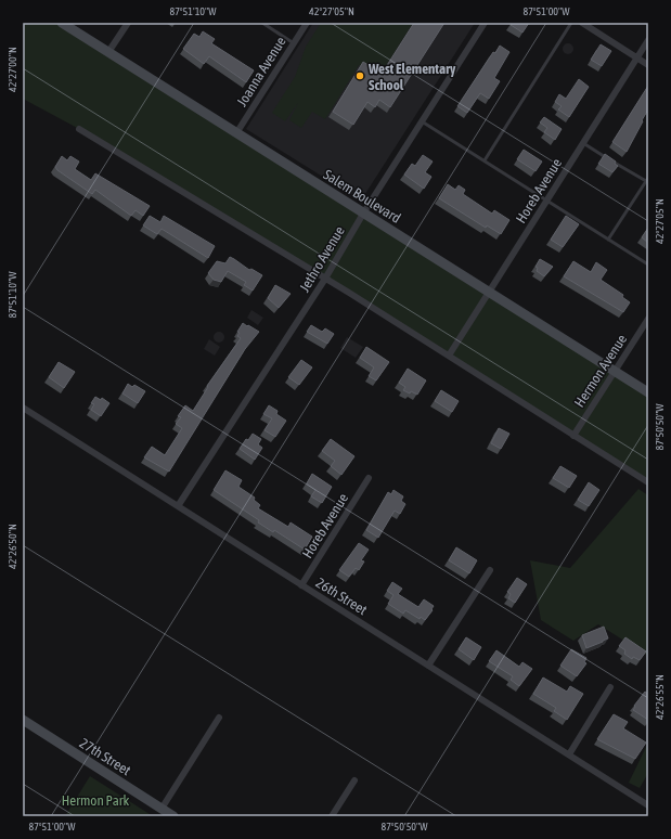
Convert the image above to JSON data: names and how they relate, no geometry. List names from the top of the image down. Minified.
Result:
{"streets":{"street":["Joanna Avenue","Horeb Avenue","Salem Boulevard","Jethro Avenue","Hermon Avenue","26th Street","27th Street"]},"crossings":[["Joanna Avenue","Salem Boulevard"],["Horeb Avenue","Salem Boulevard"],["Horeb Avenue","26th Street"],["Salem Boulevard","Jethro Avenue"],["Salem Boulevard","Hermon Avenue"],["Jethro Avenue","26th Street"]],"parks":["Hermon Park"],"places":["West Elementary School"],"coordinates":["87°51'10\"W","42°27'05\"N","87°51'00\"W","42°27'00\"N","87°50'50\"W","42°26'50\"N","42°26'55\"N"]}
